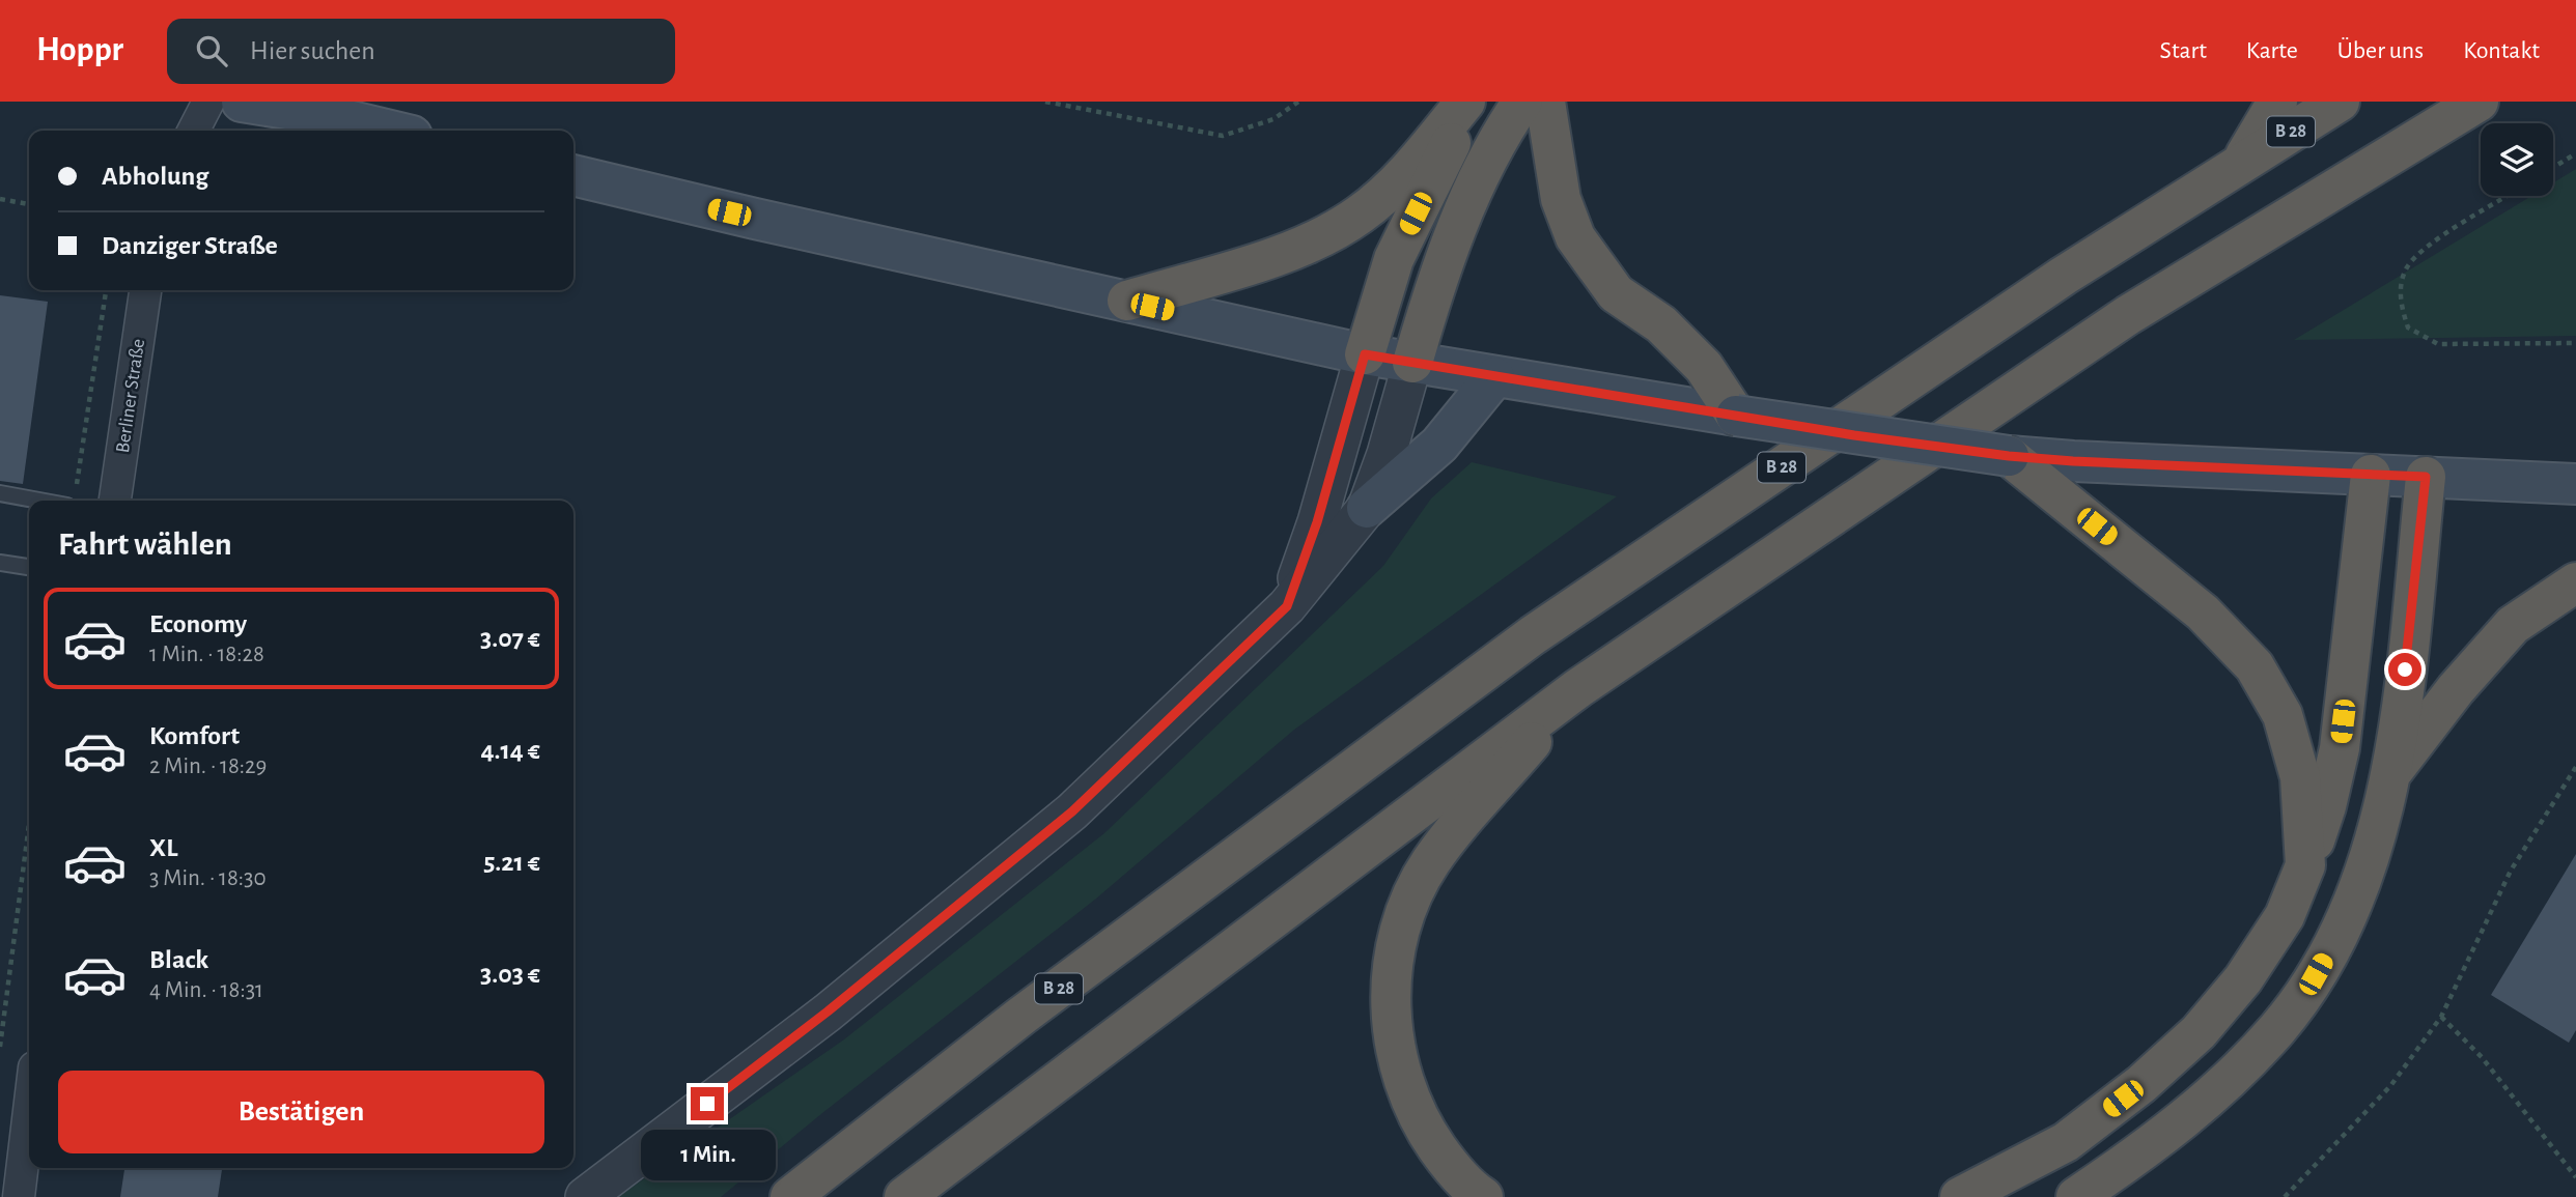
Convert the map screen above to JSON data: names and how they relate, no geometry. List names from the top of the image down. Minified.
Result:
{"streets":{"highway":["B 28"],"street":["Berliner Straße"]},"page":{"header":"Hoppr","search":"Hier suchen","nav":["Start","Karte","Über uns","Kontakt"],"banner":["Abholung","Danziger Straße"],"heading":"Fahrt wählen","list":[{"name":"Economy","note":"1 Min. · 18:28","value":"3.07 €"},{"name":"Komfort","note":"2 Min. · 18:29","value":"4.14 €"},{"name":"XL","note":"3 Min. · 18:30","value":"5.21 €"},{"name":"Black","note":"4 Min. · 18:31","value":"3.03 €"}],"buttons":"Bestätigen","bubble":"1 Min."}}
